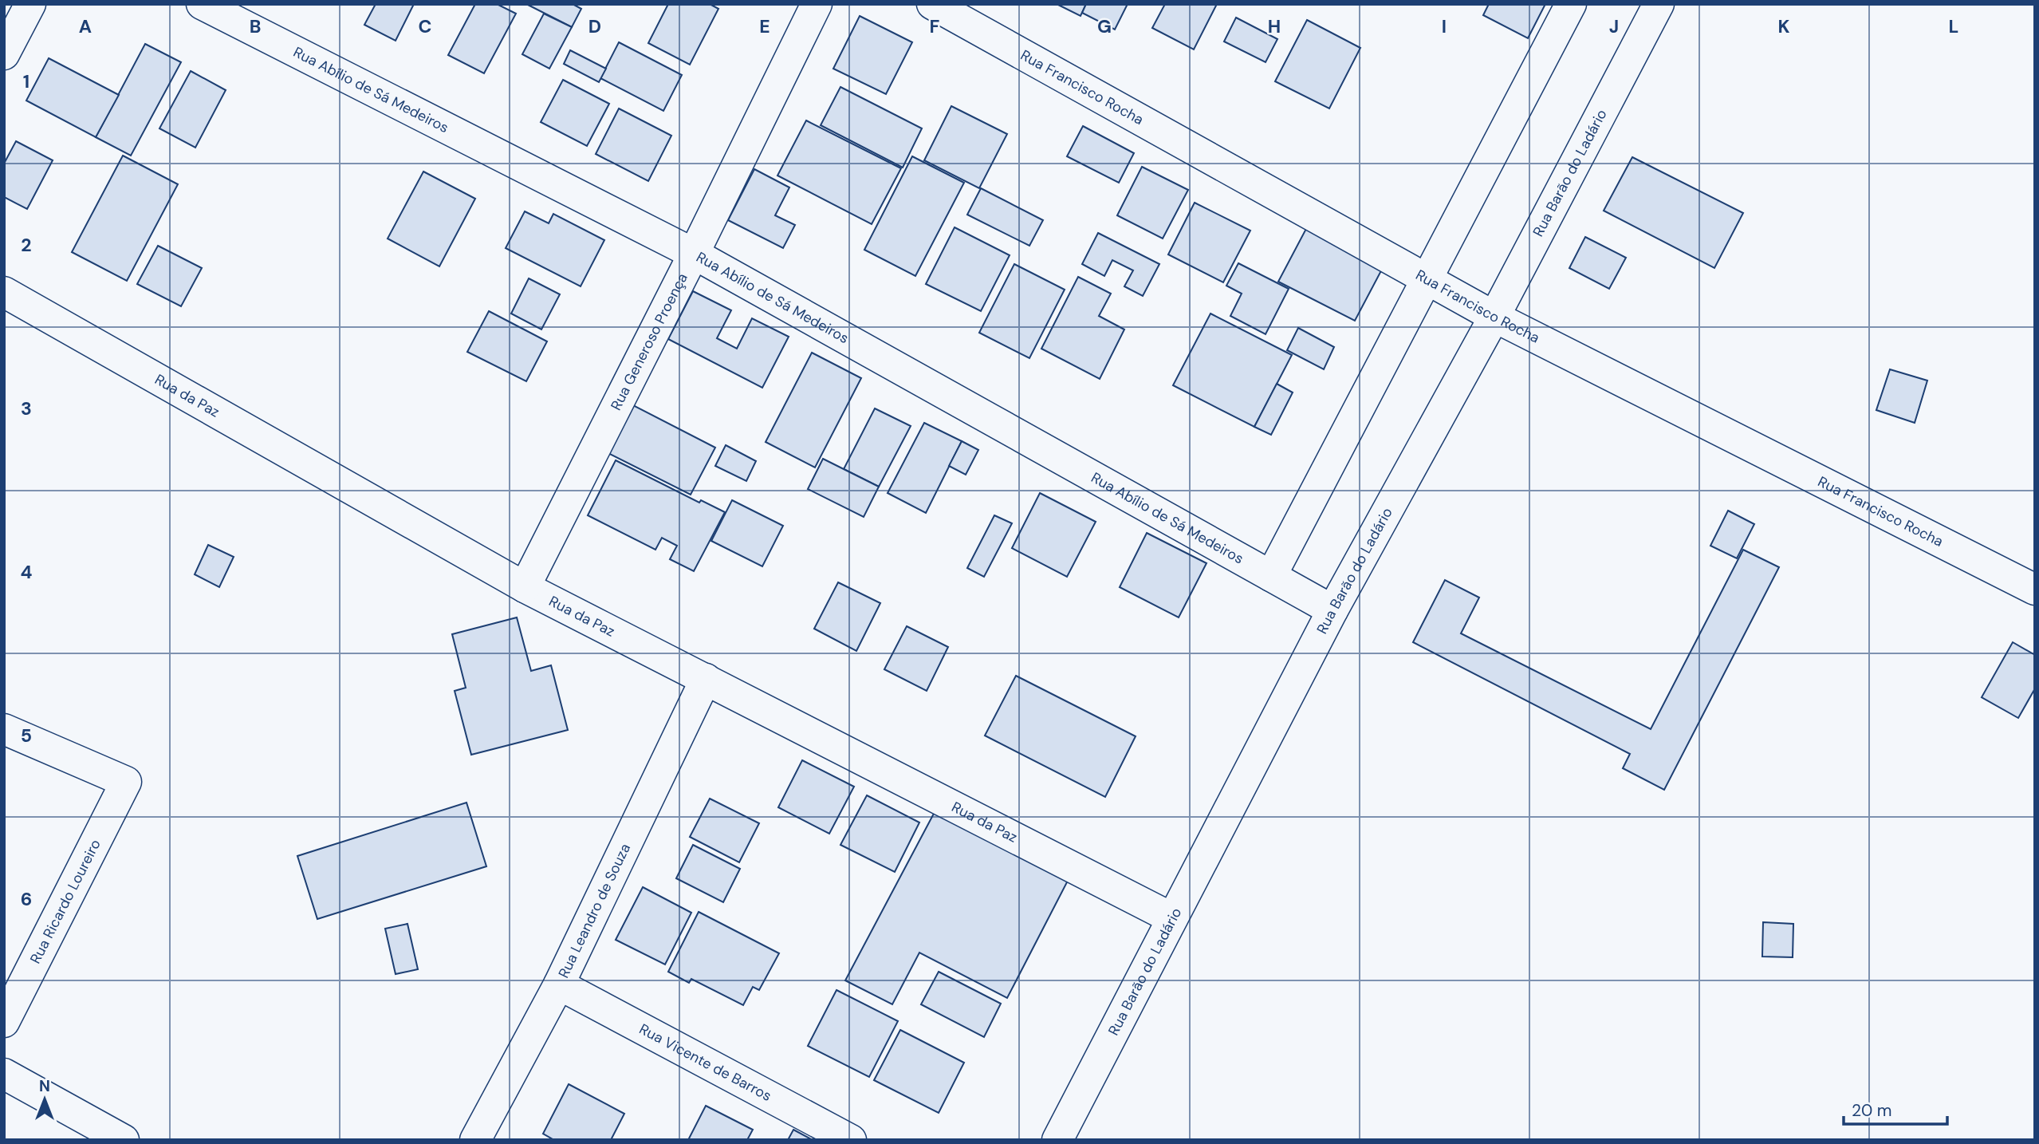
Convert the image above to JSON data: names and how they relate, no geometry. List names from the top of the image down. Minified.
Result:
{"streets":{"street":["Rua Francisco Rocha","Rua Abílio de Sá Medeiros","Rua Barão do Ladário","Rua Generoso Proença","Rua da Paz","Rua Ricardo Loureiro","Rua Leandro de Souza","Rua Vicente de Barros"]},"crossings":[["Rua Francisco Rocha","Rua Barão do Ladário"],["Rua Abílio de Sá Medeiros","Rua Barão do Ladário"],["Rua Abílio de Sá Medeiros","Rua Generoso Proença"],["Rua Barão do Ladário","Rua da Paz"],["Rua Generoso Proença","Rua da Paz"],["Rua da Paz","Rua Leandro de Souza"],["Rua Leandro de Souza","Rua Vicente de Barros"]],"scale_bar":"20 m","north":"top","grid":{"columns":["A","B","C","D","E","F","G","H","I","J","K","L"],"rows":["1","2","3","4","5","6"]}}
